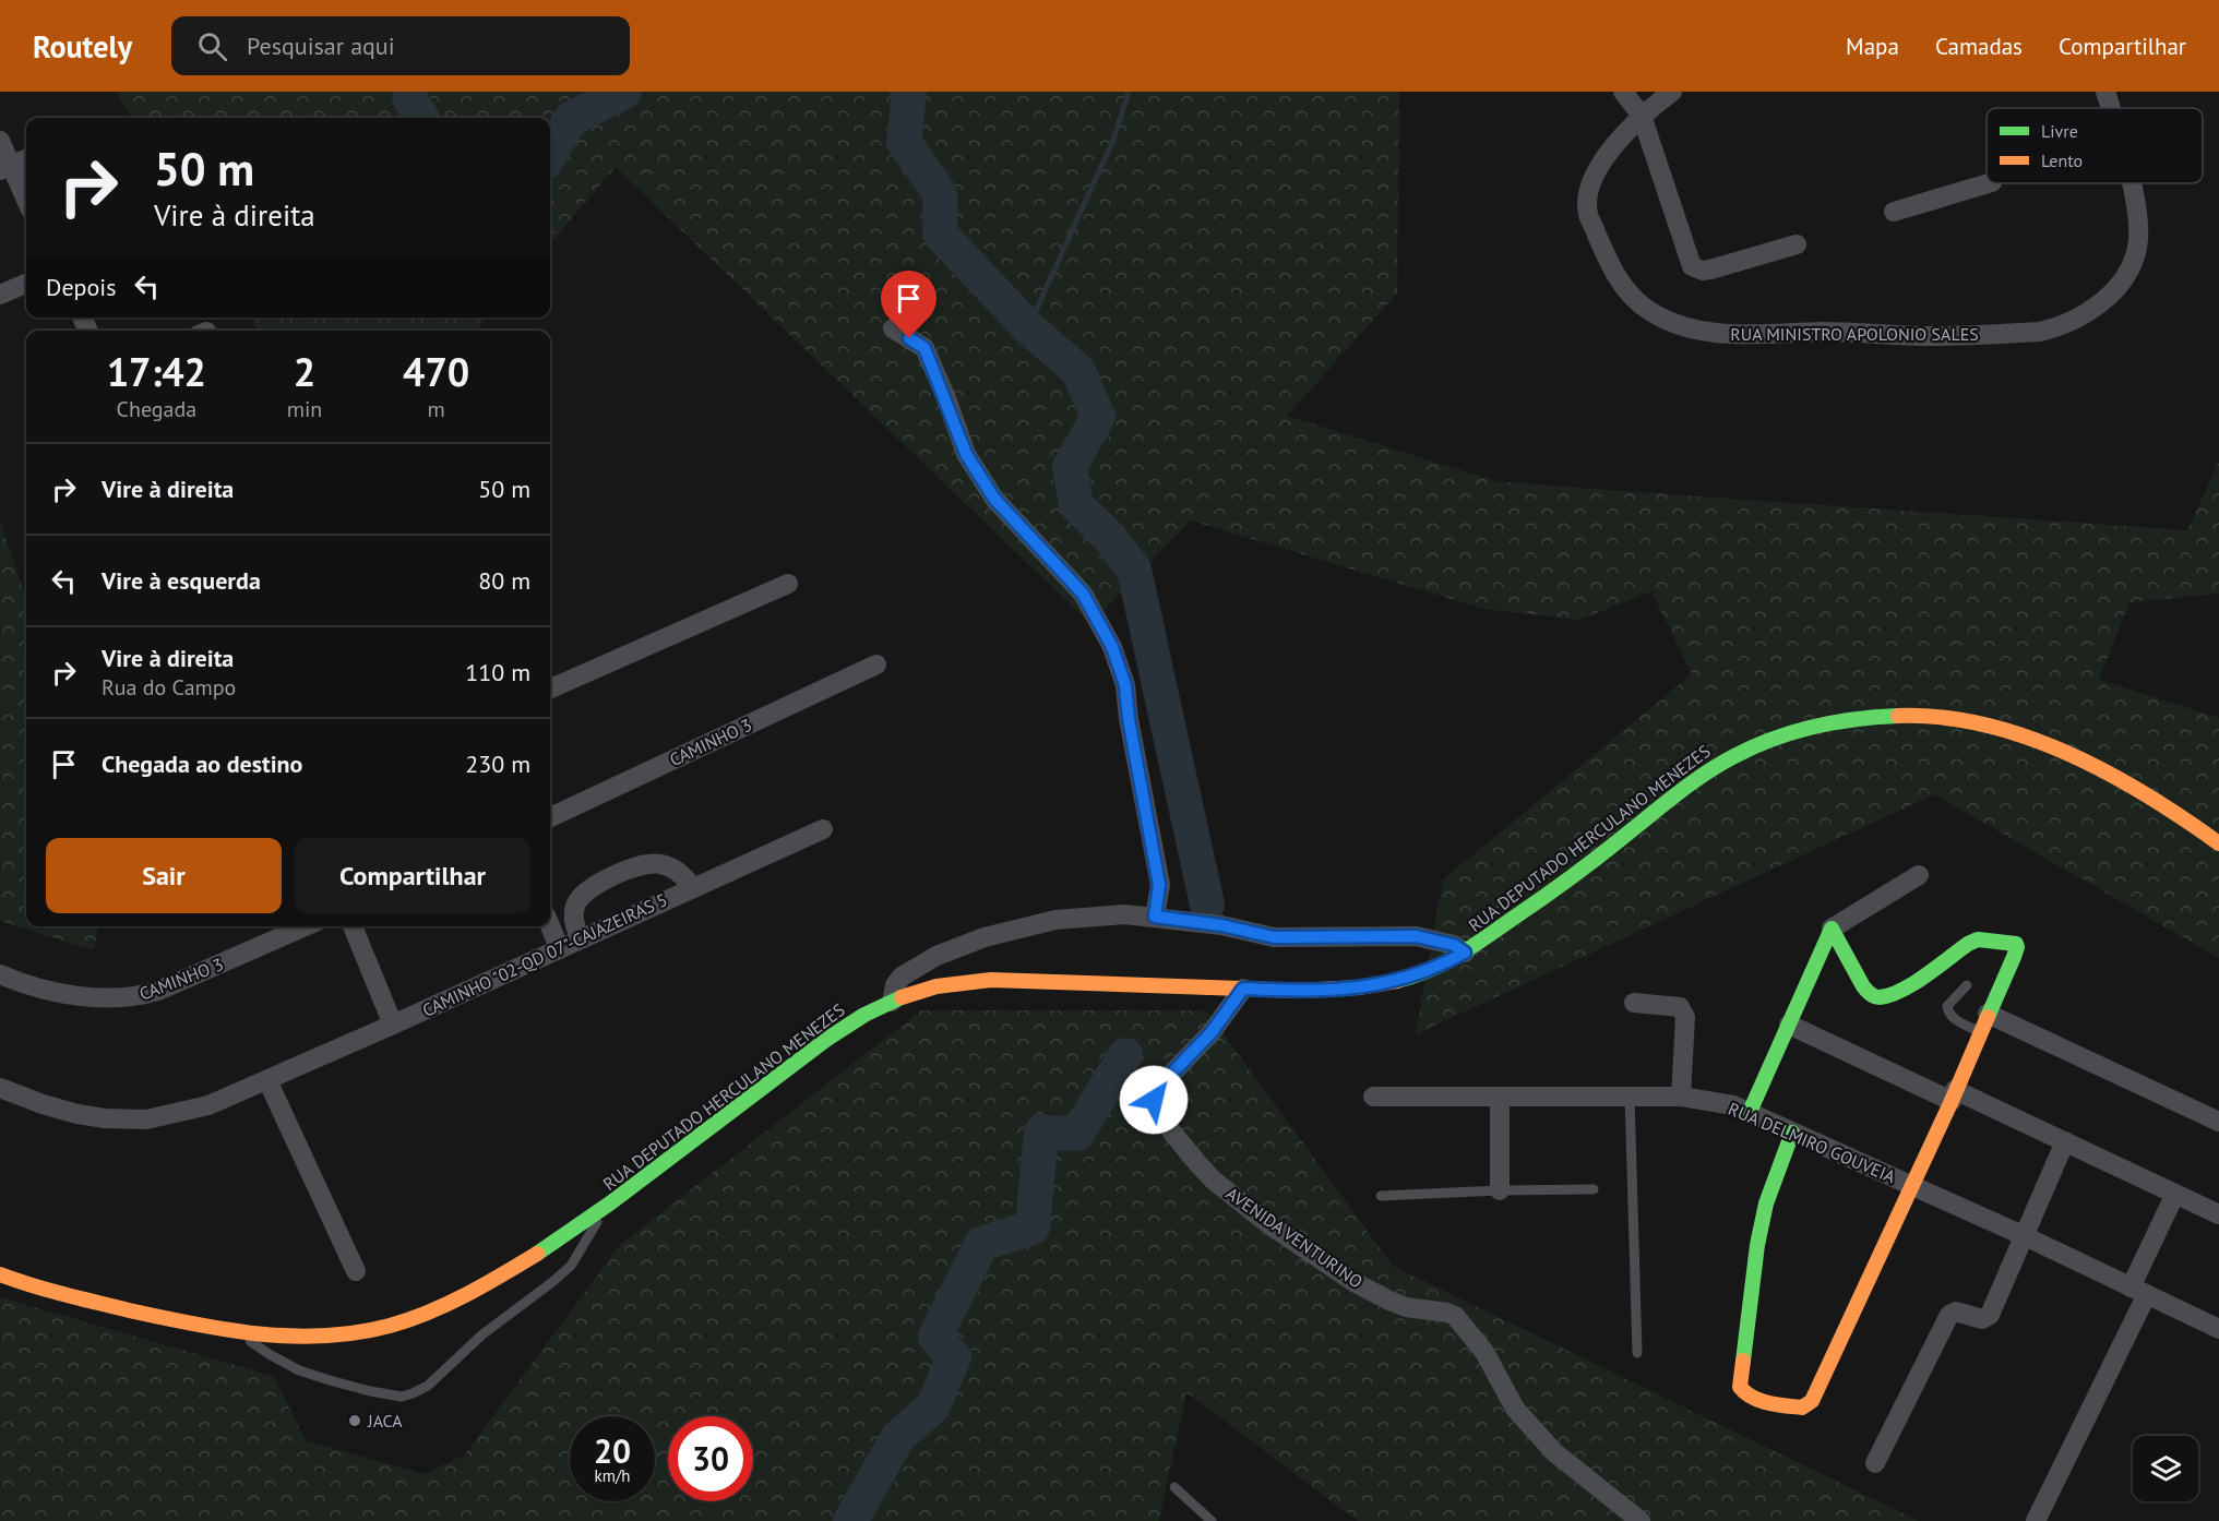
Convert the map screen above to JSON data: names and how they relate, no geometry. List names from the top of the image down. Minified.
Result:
{"streets":{"main road":["RUA DEPUTADO HERCULANO MENEZES"],"street":["RUA MINISTRO APOLONIO SALES","CAMINHO 3","CAMINHO \"02-QD 07\"-CAJAZEIRAS 5","RUA DELMIRO GOUVEIA","AVENIDA VENTURINO"]},"crossings":[["RUA DEPUTADO HERCULANO MENEZES","AVENIDA VENTURINO"]],"places":["JACA"],"legend":["Livre","Lento"],"page":{"header":"Routely","search":"Pesquisar aqui","nav":["Mapa","Camadas","Compartilhar"],"turn":["50 m","Vire à direita"],"then":"Depois","eta":["17:42","Chegada","2","min","470","m"],"list":[{"name":"Vire à direita","value":"50 m"},{"name":"Vire à esquerda","value":"80 m"},{"name":"Vire à direita","note":"Rua do Campo","value":"110 m"},{"name":"Chegada ao destino","value":"230 m"}],"buttons":["Sair","Compartilhar"],"speed":"20 km/h","limit":"30"}}
